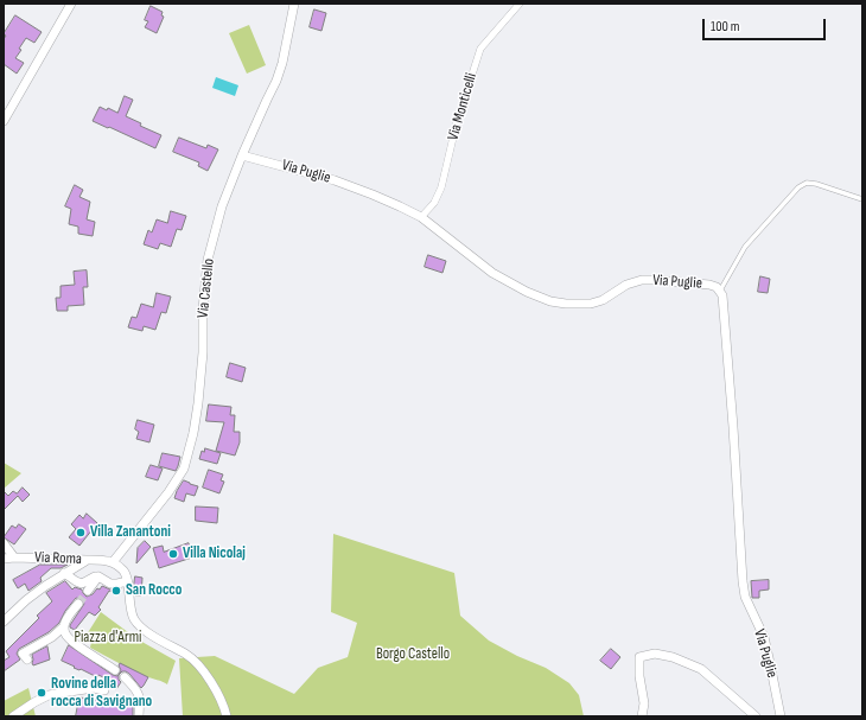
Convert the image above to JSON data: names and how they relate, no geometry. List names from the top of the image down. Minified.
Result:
{"streets":{"street":["Via Monticelli","Via Puglie","Via Castello","Via Roma"]},"crossings":[["Via Monticelli","Via Puglie"],["Via Puglie","Via Castello"],["Via Castello","Via Roma"]],"parks":["Piazza d'Armi","Borgo Castello"],"places":["Villa Zanantoni","Villa Nicolaj","San Rocco","Rovine della rocca di Savignano"],"scale_bar":"100 m"}
